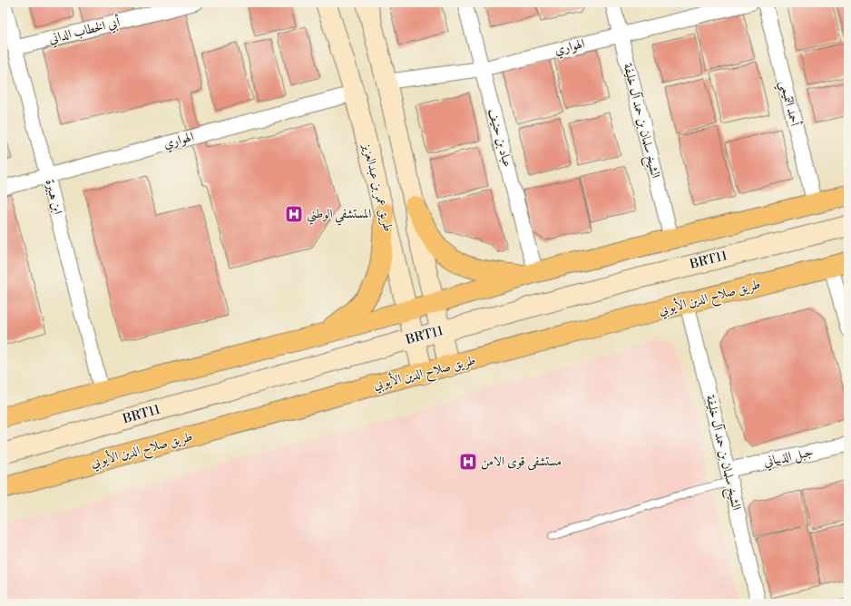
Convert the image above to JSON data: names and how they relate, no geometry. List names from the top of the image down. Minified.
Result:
{"streets":{"main road":["طريق عمر بن عبدالعزيز","BRT11","طريق صلاح الدين الأيوبي"],"street":["أبي الخطاب الداني","الهواري","أحمد التميمي","الشيخ سلمان بن حمد آل خليفة","عباد بن حنيف","ابن هبيرة","جبل الذبياني"]},"crossings":[["أبي الخطاب الداني","ابن هبيرة"],["الهواري","الشيخ سلمان بن حمد آل خليفة"],["الهواري","عباد بن حنيف"],["الهواري","طريق عمر بن عبدالعزيز"],["الهواري","ابن هبيرة"],["الشيخ سلمان بن حمد آل خليفة","طريق صلاح الدين الأيوبي"],["الشيخ سلمان بن حمد آل خليفة","جبل الذبياني"],["طريق عمر بن عبدالعزيز","BRT11"],["طريق عمر بن عبدالعزيز","طريق صلاح الدين الأيوبي"]],"places":{"hospital":["المستشفي الوطني","مستشفى قوى الامن"]}}
